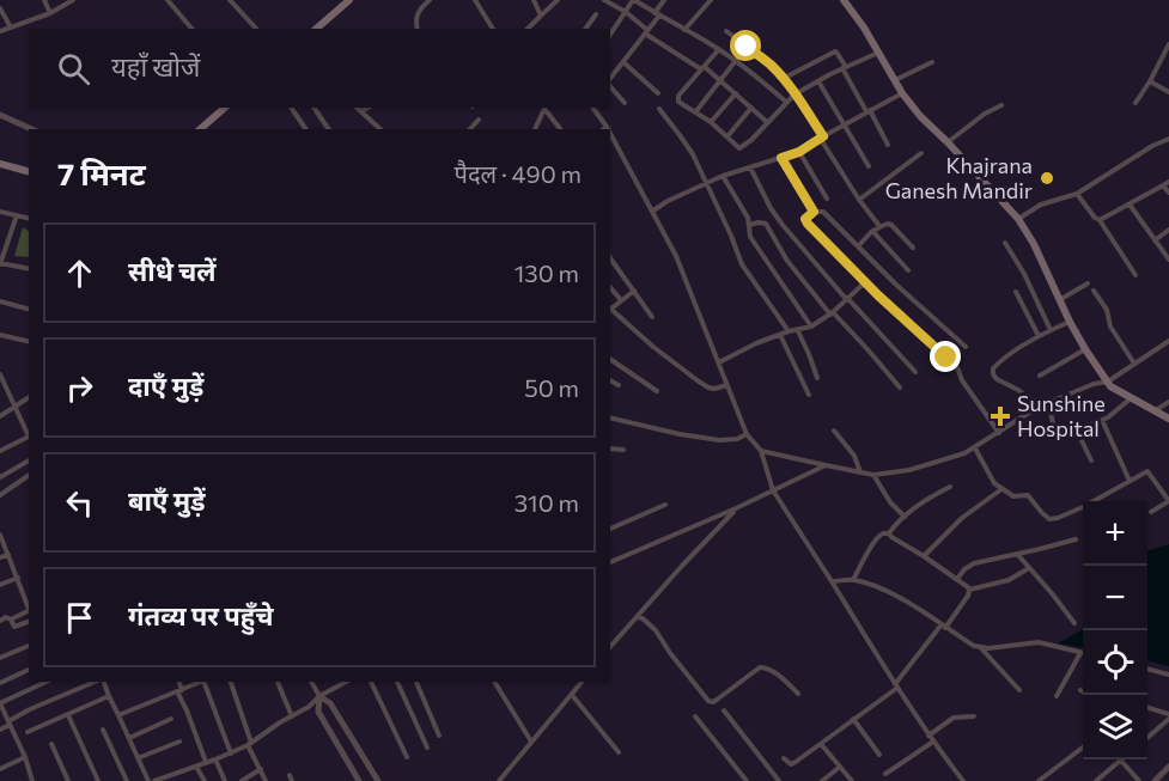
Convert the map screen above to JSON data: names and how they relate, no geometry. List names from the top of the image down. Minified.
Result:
{"places":{"other":["Khajrana Ganesh Mandir"],"health":["Sunshine Hospital"]},"page":{"search":"यहाँ खोजें","heading":["7 मिनट","पैदल · 490 m"],"list":[["सीधे चलें","130 m"],["दाएँ मुड़ें","50 m"],["बाएँ मुड़ें","310 m"],"गंतव्य पर पहुँचे"],"map_buttons":["+","−"]}}
